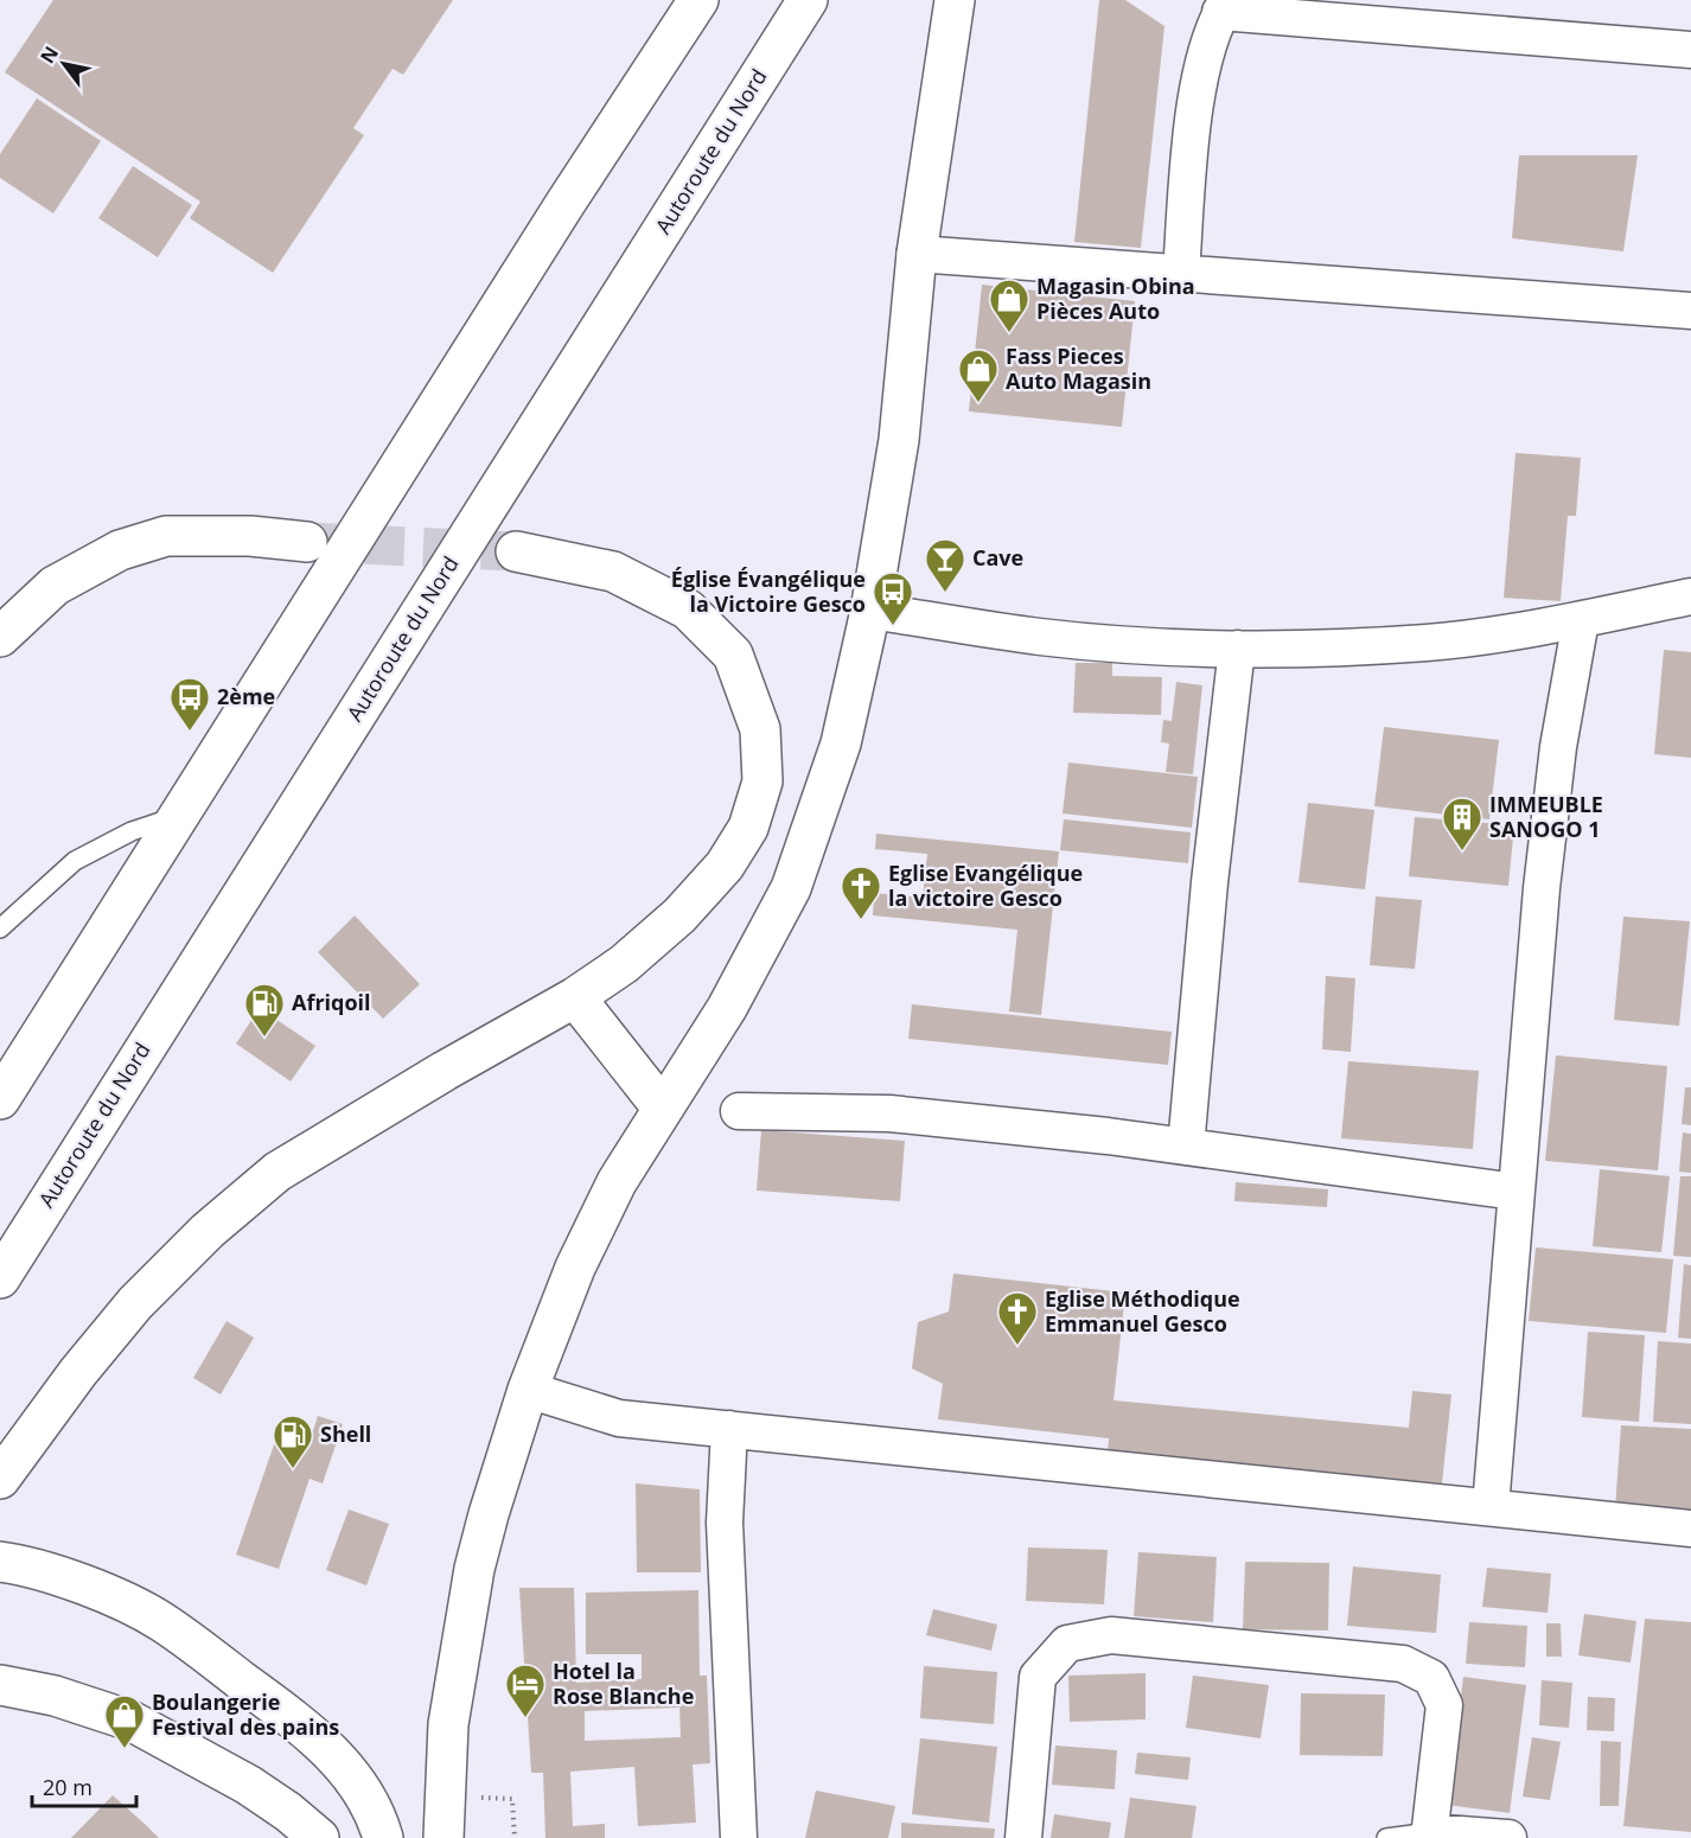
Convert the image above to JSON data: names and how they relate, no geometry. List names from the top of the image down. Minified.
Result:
{"streets":{"main road":["Autoroute du Nord"]},"places":{"shop":["Magasin Obina Pièces Auto","Fass Pieces Auto Magasin","Boulangerie Festival des pains"],"bar":["Cave"],"bus stop":["Église Évangélique la Victoire Gesco","2ème"],"building":["IMMEUBLE SANOGO 1"],"church":["Eglise Evangélique la victoire Gesco","Eglise Méthodique Emmanuel Gesco"],"fuel station":["Afriqoil","Shell"],"hotel":["Hotel la Rose Blanche"]},"scale_bar":"20 m","north":"top left"}
